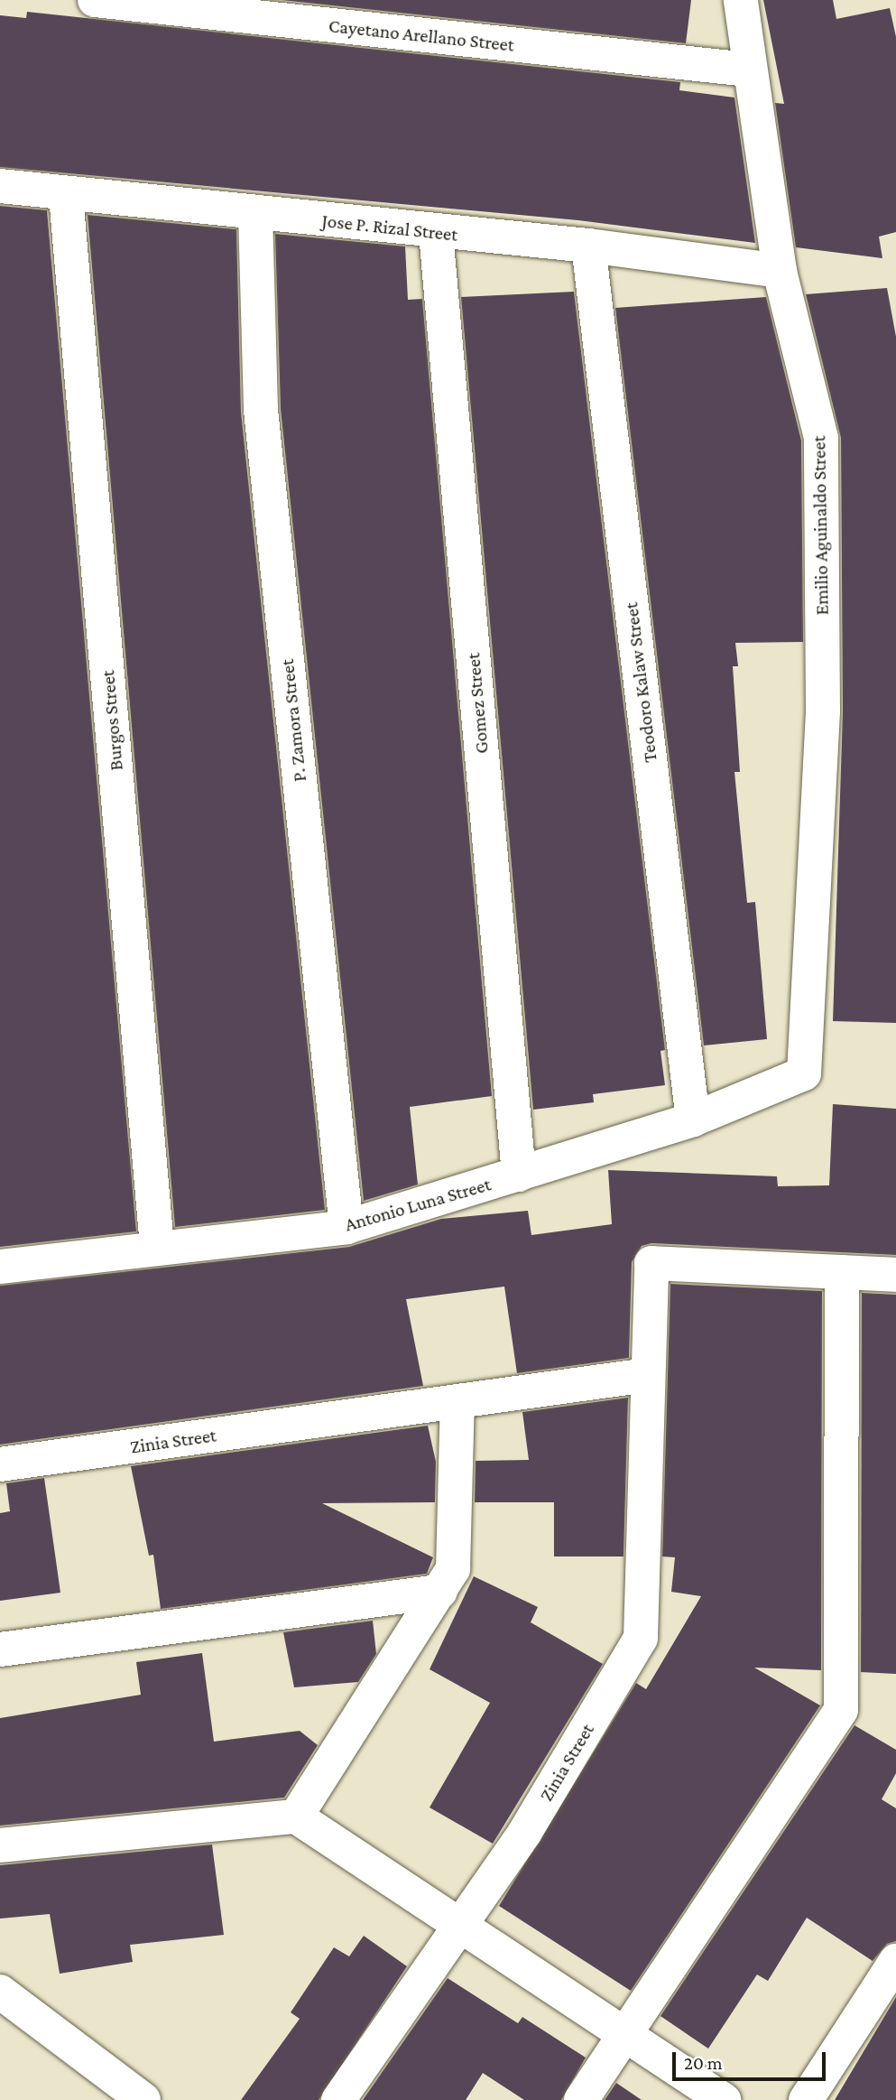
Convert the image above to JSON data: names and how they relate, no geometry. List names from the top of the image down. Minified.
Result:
{"streets":{"street":["Cayetano Arellano Street","Jose P. Rizal Street","Emilio Aguinaldo Street","Teodoro Kalaw Street","Gomez Street","Burgos Street","P. Zamora Street","Antonio Luna Street","Zinia Street"]},"crossings":[["Cayetano Arellano Street","Emilio Aguinaldo Street"],["Jose P. Rizal Street","Emilio Aguinaldo Street"],["Jose P. Rizal Street","Teodoro Kalaw Street"],["Jose P. Rizal Street","Gomez Street"],["Jose P. Rizal Street","Burgos Street"],["Jose P. Rizal Street","P. Zamora Street"],["Emilio Aguinaldo Street","Antonio Luna Street"],["Teodoro Kalaw Street","Antonio Luna Street"],["Gomez Street","Antonio Luna Street"],["Burgos Street","Antonio Luna Street"],["P. Zamora Street","Antonio Luna Street"]],"scale_bar":"20 m"}
